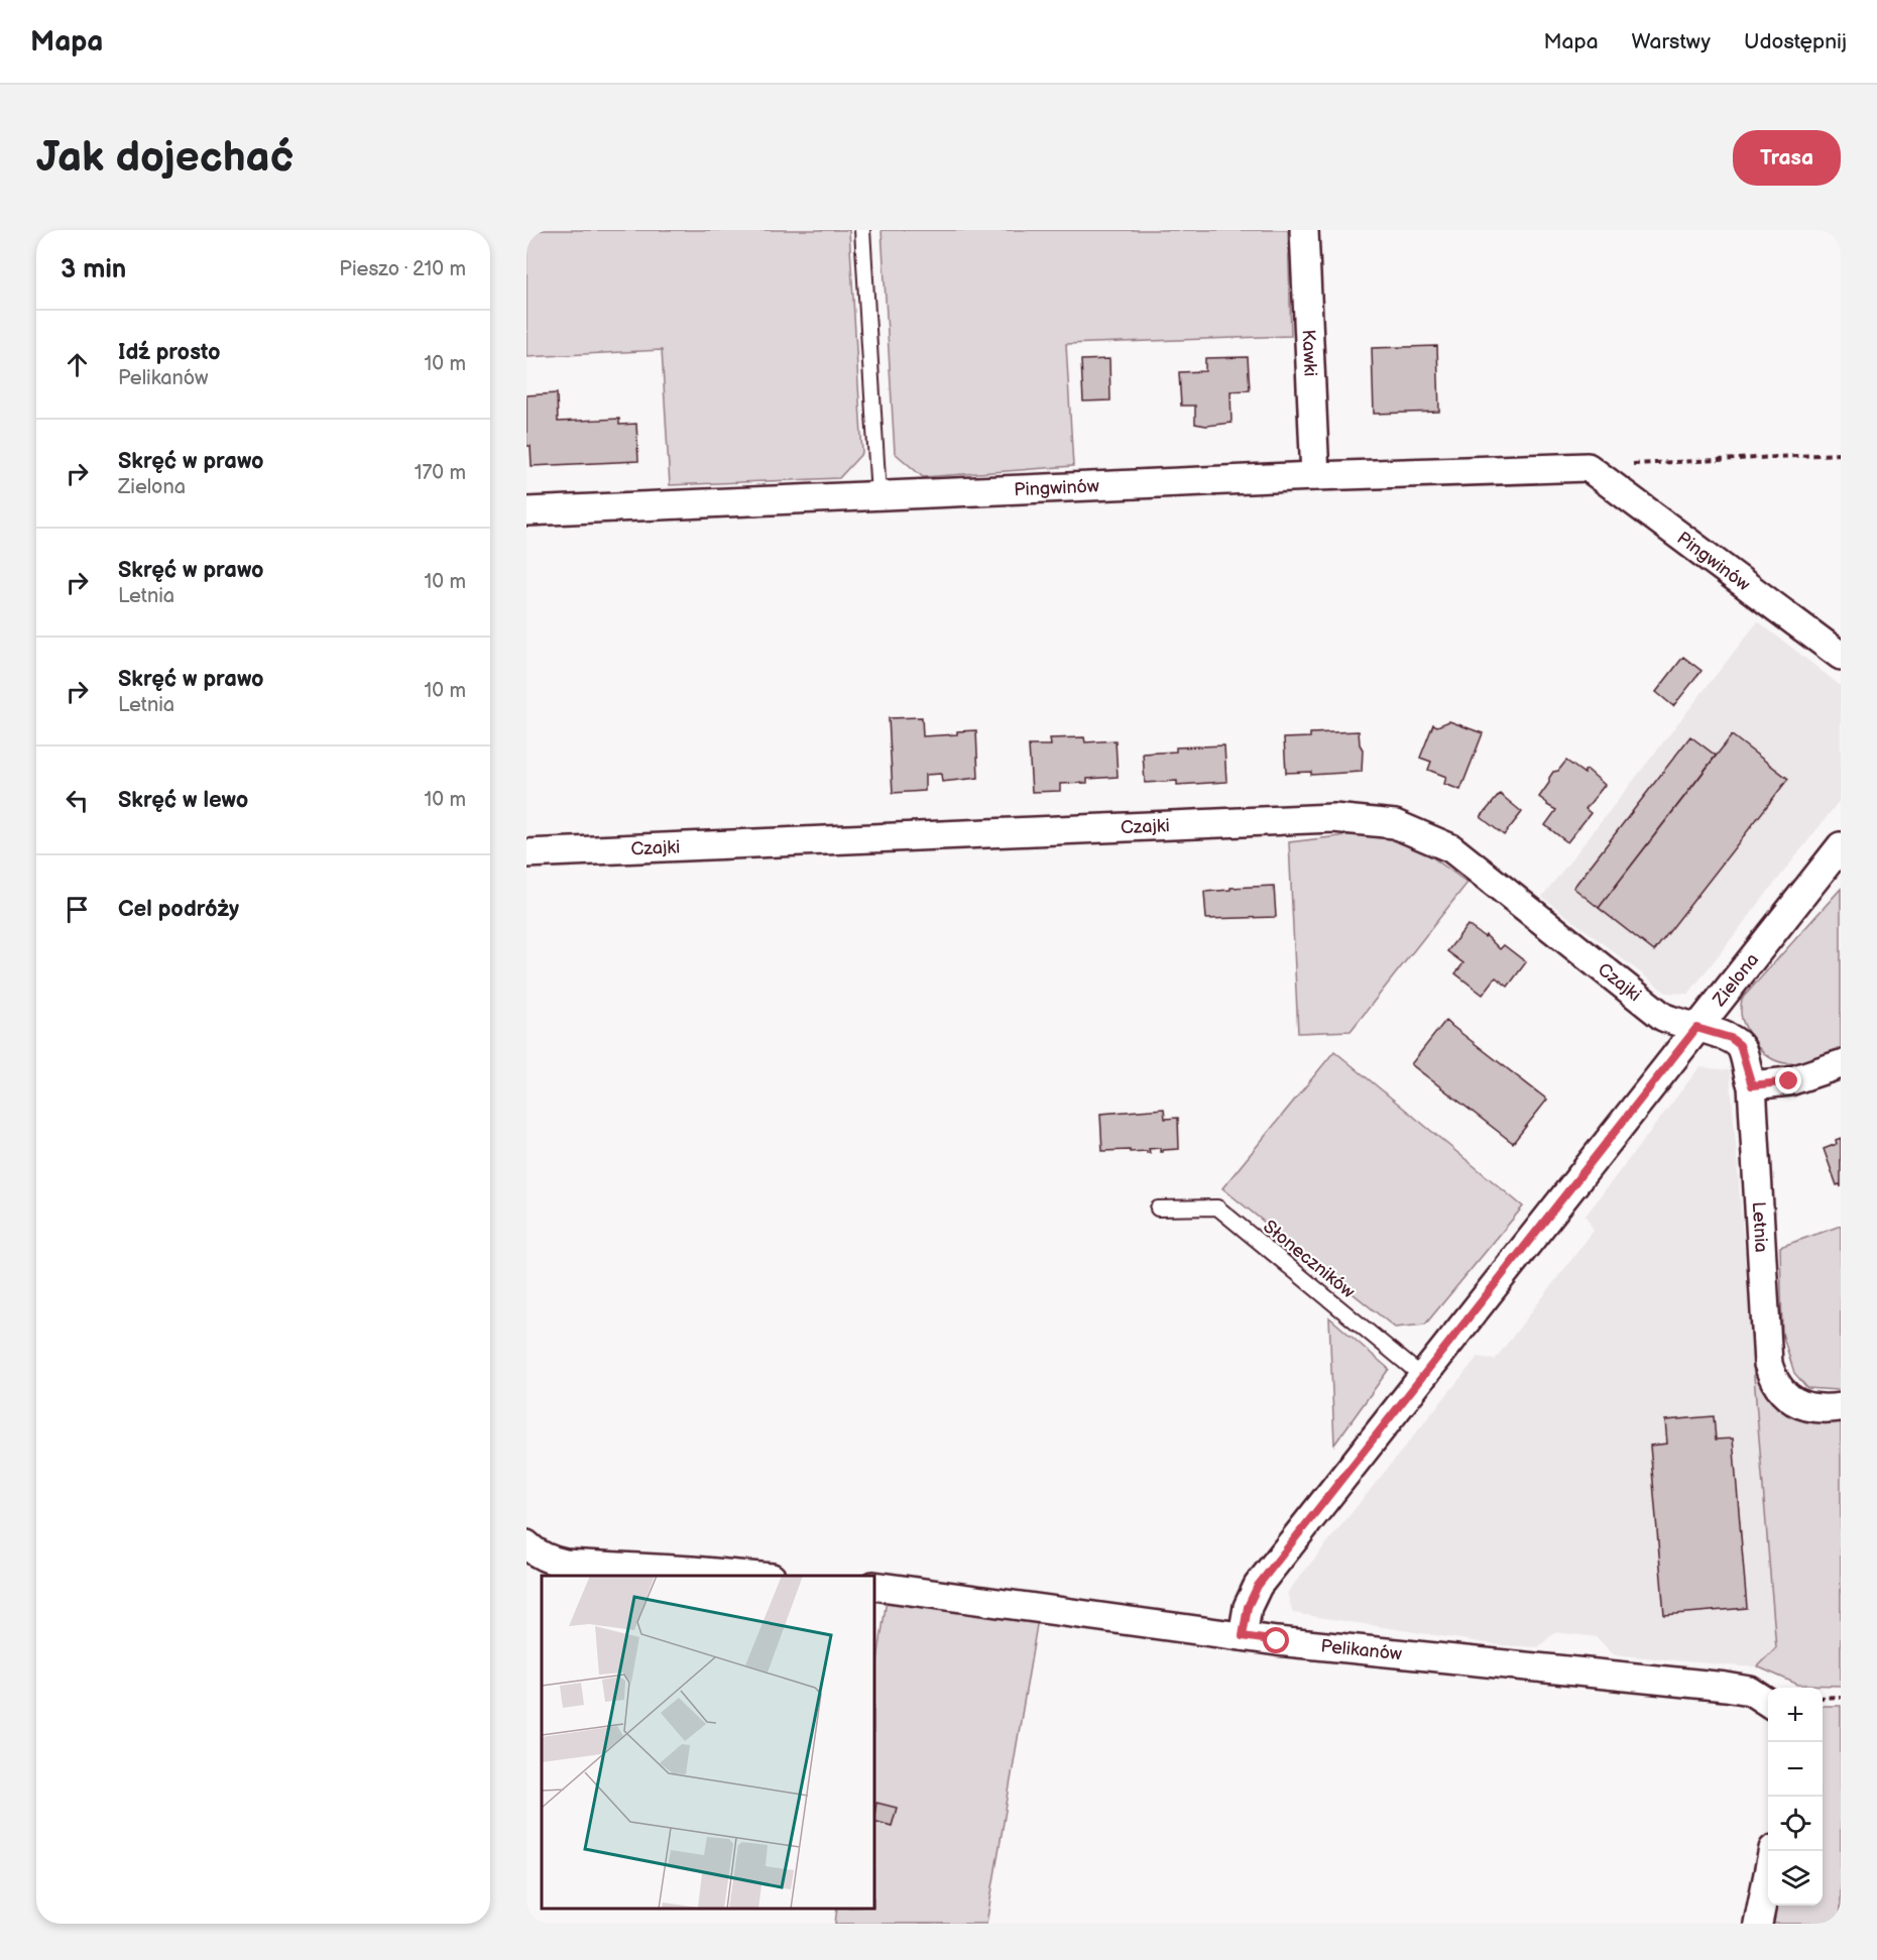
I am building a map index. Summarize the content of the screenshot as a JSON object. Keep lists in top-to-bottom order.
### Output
{
  "streets": {
    "street": [
      "Kawki",
      "Pingwinów",
      "Czajki",
      "Zielona",
      "Letnia",
      "Pelikanów"
    ],
    "lane": ["Słoneczników"]
  },
  "crossings": [
    ["Kawki", "Pingwinów"],
    ["Czajki", "Zielona"],
    ["Czajki", "Letnia"],
    ["Zielona", "Letnia"],
    ["Zielona", "Słoneczników"],
    ["Zielona", "Pelikanów"]
  ],
  "page": {
    "header": "Mapa",
    "nav": ["Mapa", "Warstwy", "Udostępnij"],
    "buttons": "Trasa",
    "title": "Jak dojechać",
    "heading": ["3 min", "Pieszo · 210 m"],
    "list": [
      ["Idź prosto", "Pelikanów", "10 m"],
      ["Skręć w prawo", "Zielona", "170 m"],
      ["Skręć w prawo", "Letnia", "10 m"],
      ["Skręć w prawo", "Letnia", "10 m"],
      ["Skręć w lewo", "10 m"],
      "Cel podróży"
    ],
    "map_buttons": ["+", "−"]
  }
}
